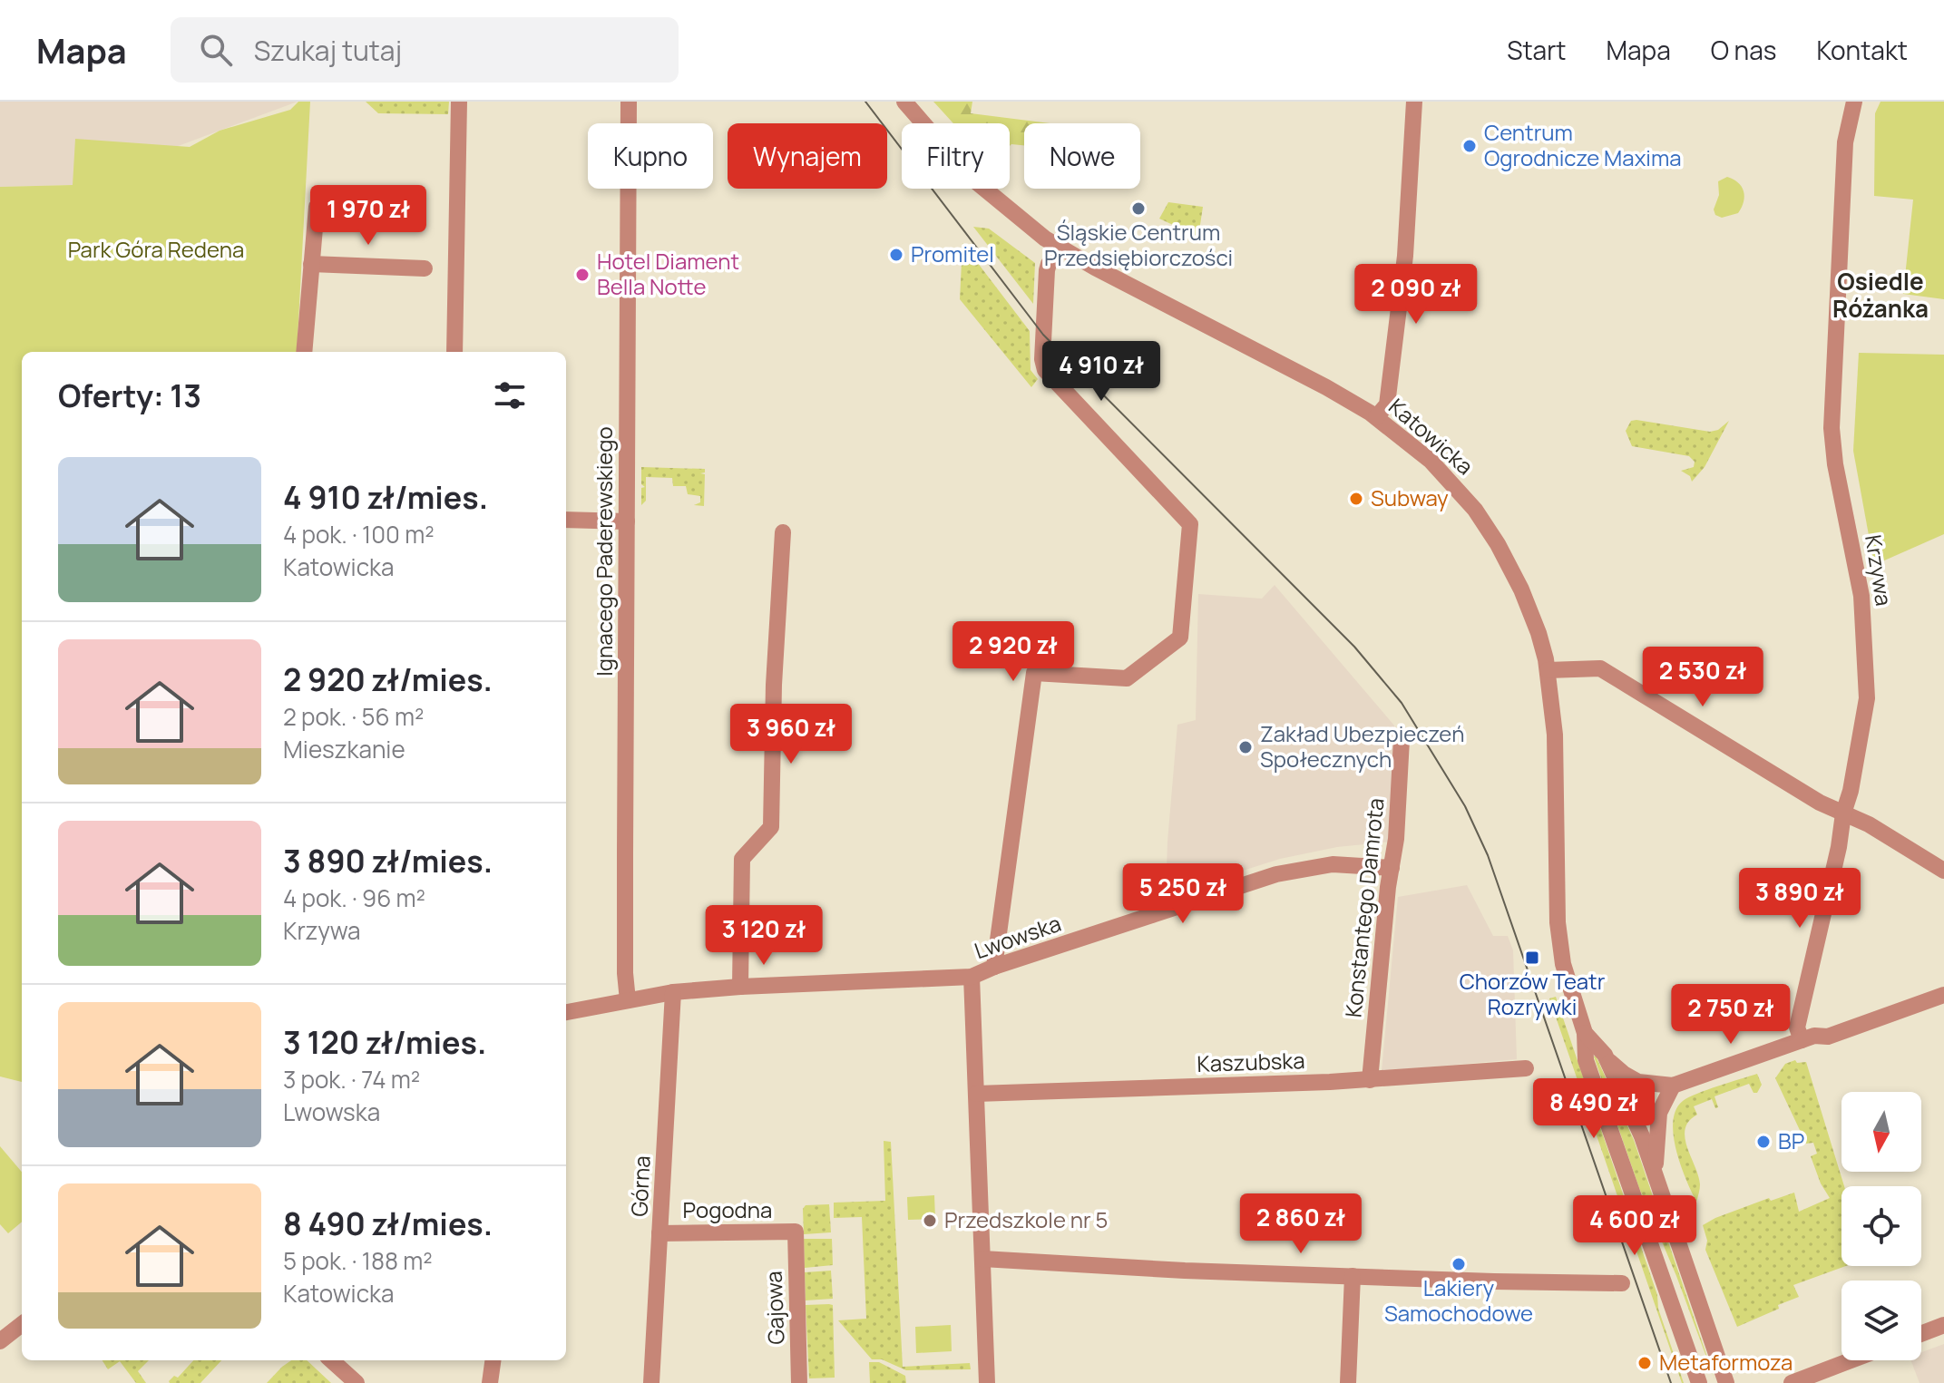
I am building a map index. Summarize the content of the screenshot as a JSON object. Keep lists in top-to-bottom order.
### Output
{
  "streets": {
    "street": [
      "Katowicka",
      "Ignacego Paderewskiego",
      "Krzywa",
      "Konstantego Damrota",
      "Lwowska",
      "Kaszubska",
      "Górna",
      "Pogodna",
      "Gajowa"
    ]
  },
  "crossings": [
    ["Ignacego Paderewskiego", "Lwowska"],
    ["Konstantego Damrota", "Lwowska"],
    ["Konstantego Damrota", "Kaszubska"],
    ["Lwowska", "Górna"],
    ["Górna", "Pogodna"],
    ["Pogodna", "Gajowa"]
  ],
  "districts": ["Osiedle Różanka"],
  "parks": ["Park Góra Redena"],
  "places": {
    "other": [
      "Centrum Ogrodnicze Maxima",
      "Śląskie Centrum Przedsiębiorczości",
      "Promitel",
      "Hotel Diament Bella Notte",
      "Subway",
      "Zakład Ubezpieczeń Społecznych",
      "BP",
      "Przedszkole nr 5",
      "Lakiery Samochodowe",
      "Metaformoza"
    ],
    "transit": ["Chorzów Teatr Rozrywki"]
  },
  "north": "bottom",
  "page": {
    "header": "Mapa",
    "search": "Szukaj tutaj",
    "nav": [
      "Start",
      "Mapa",
      "O nas",
      "Kontakt"
    ],
    "chip": [
      "Kupno",
      "Wynajem",
      "Filtry",
      "Nowe"
    ],
    "price": [
      "1 970 zł",
      "2 090 zł",
      "4 910 zł",
      "2 920 zł",
      "2 530 zł",
      "3 960 zł",
      "5 250 zł",
      "3 890 zł",
      "3 120 zł",
      "2 750 zł",
      "8 490 zł",
      "2 860 zł",
      "4 600 zł"
    ],
    "heading": "Oferty: 13",
    "list": [
      {
        "name": "4 910 zł/mies.",
        "note": "4 pok. · 100 m² · Katowicka"
      },
      {
        "name": "2 920 zł/mies.",
        "note": "2 pok. · 56 m² · Mieszkanie"
      },
      {
        "name": "3 890 zł/mies.",
        "note": "4 pok. · 96 m² · Krzywa"
      },
      {
        "name": "3 120 zł/mies.",
        "note": "3 pok. · 74 m² · Lwowska"
      },
      {
        "name": "8 490 zł/mies.",
        "note": "5 pok. · 188 m² · Katowicka"
      }
    ]
  }
}
